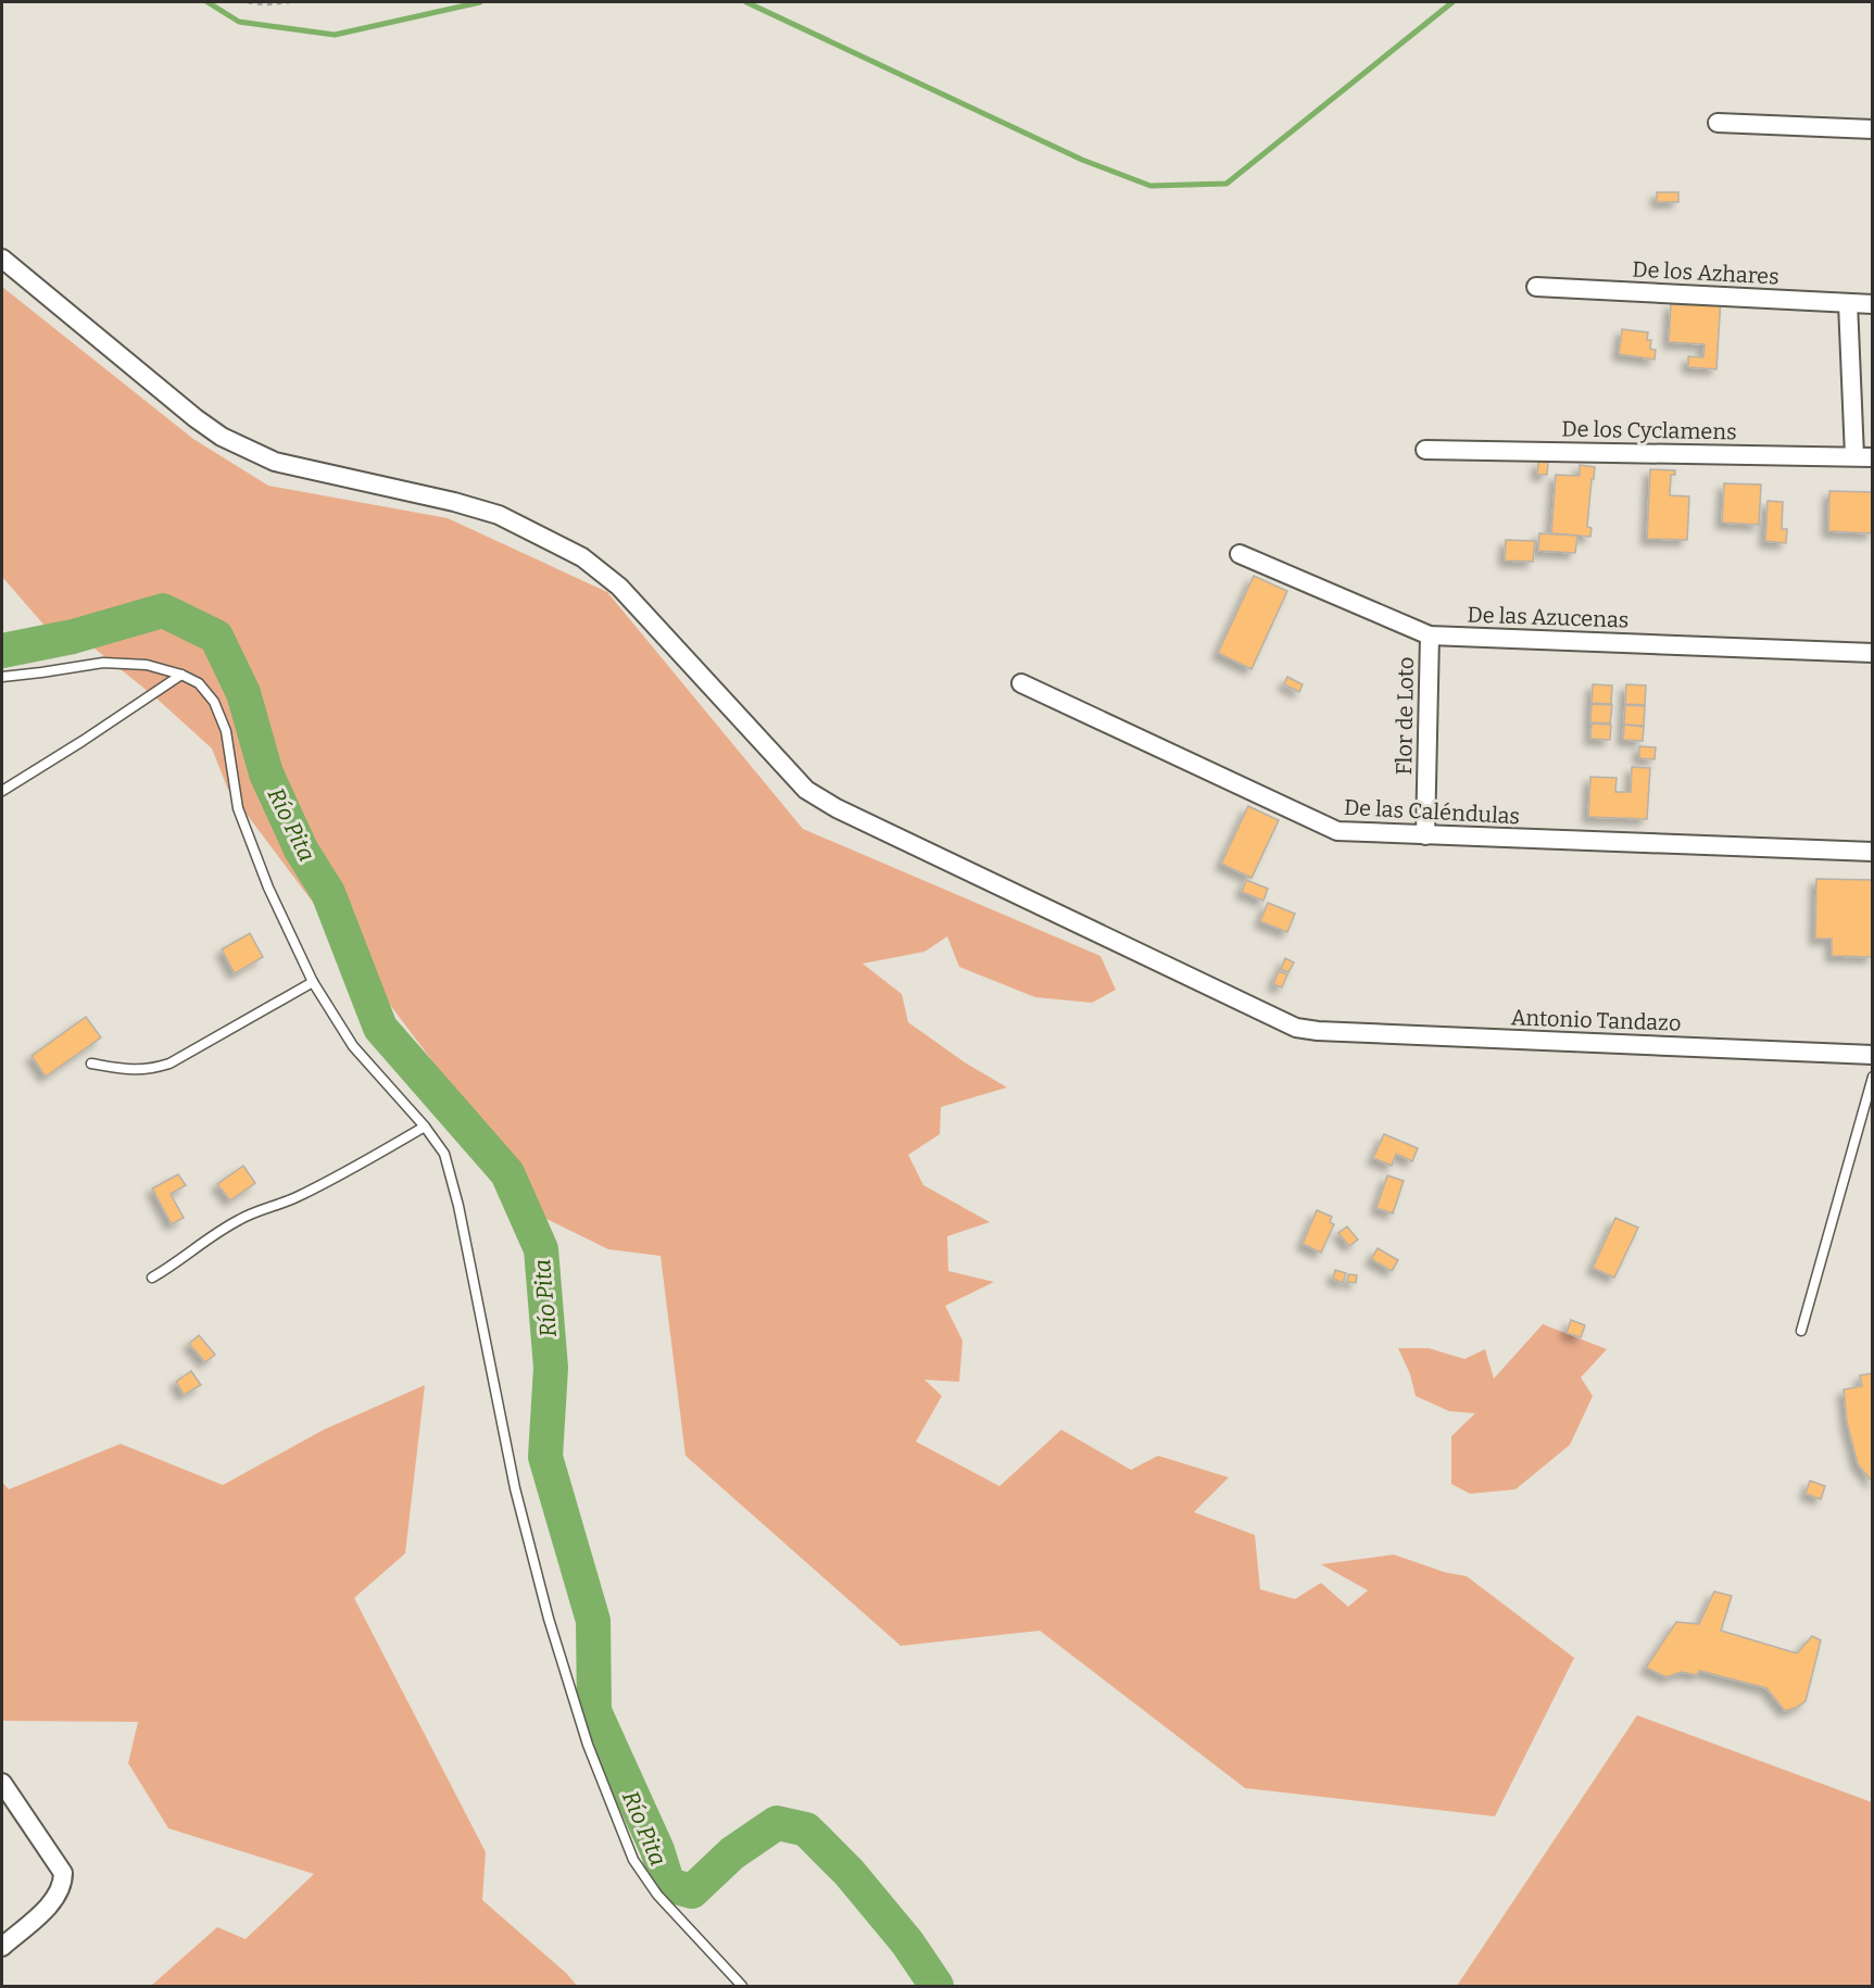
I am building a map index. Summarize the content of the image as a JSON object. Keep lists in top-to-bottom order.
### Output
{
  "streets": {
    "street": [
      "De los Azhares",
      "De los Cyclamens",
      "De las Azucenas",
      "Flor de Loto",
      "De las Caléndulas",
      "Antonio Tandazo"
    ]
  },
  "crossings": [
    ["De las Azucenas", "Flor de Loto"],
    ["Flor de Loto", "De las Caléndulas"]
  ],
  "water": ["Río Pita"]
}
